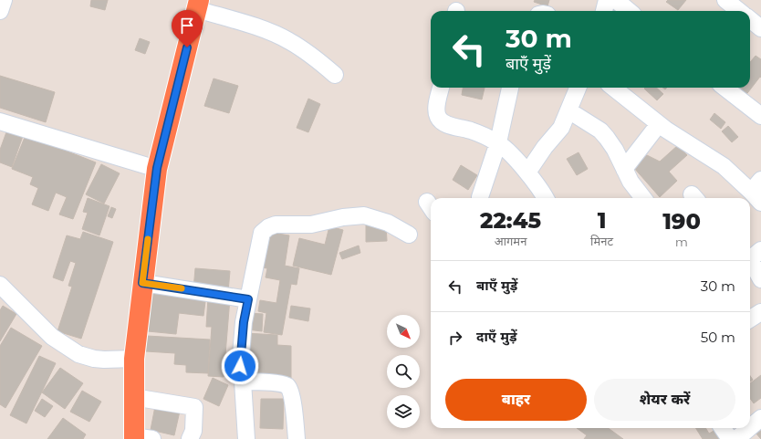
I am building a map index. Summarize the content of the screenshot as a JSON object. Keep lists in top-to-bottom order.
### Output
{
  "north": "bottom right",
  "page": {
    "turn": ["30 m", "बाएँ मुड़ें"],
    "eta": [
      "22:45",
      "आगमन",
      "1",
      "मिनट",
      "190",
      "m"
    ],
    "list": [
      {
        "name": "बाएँ मुड़ें",
        "value": "30 m"
      },
      {
        "name": "दाएँ मुड़ें",
        "value": "50 m"
      }
    ],
    "buttons": ["बाहर", "शेयर करें"]
  }
}
